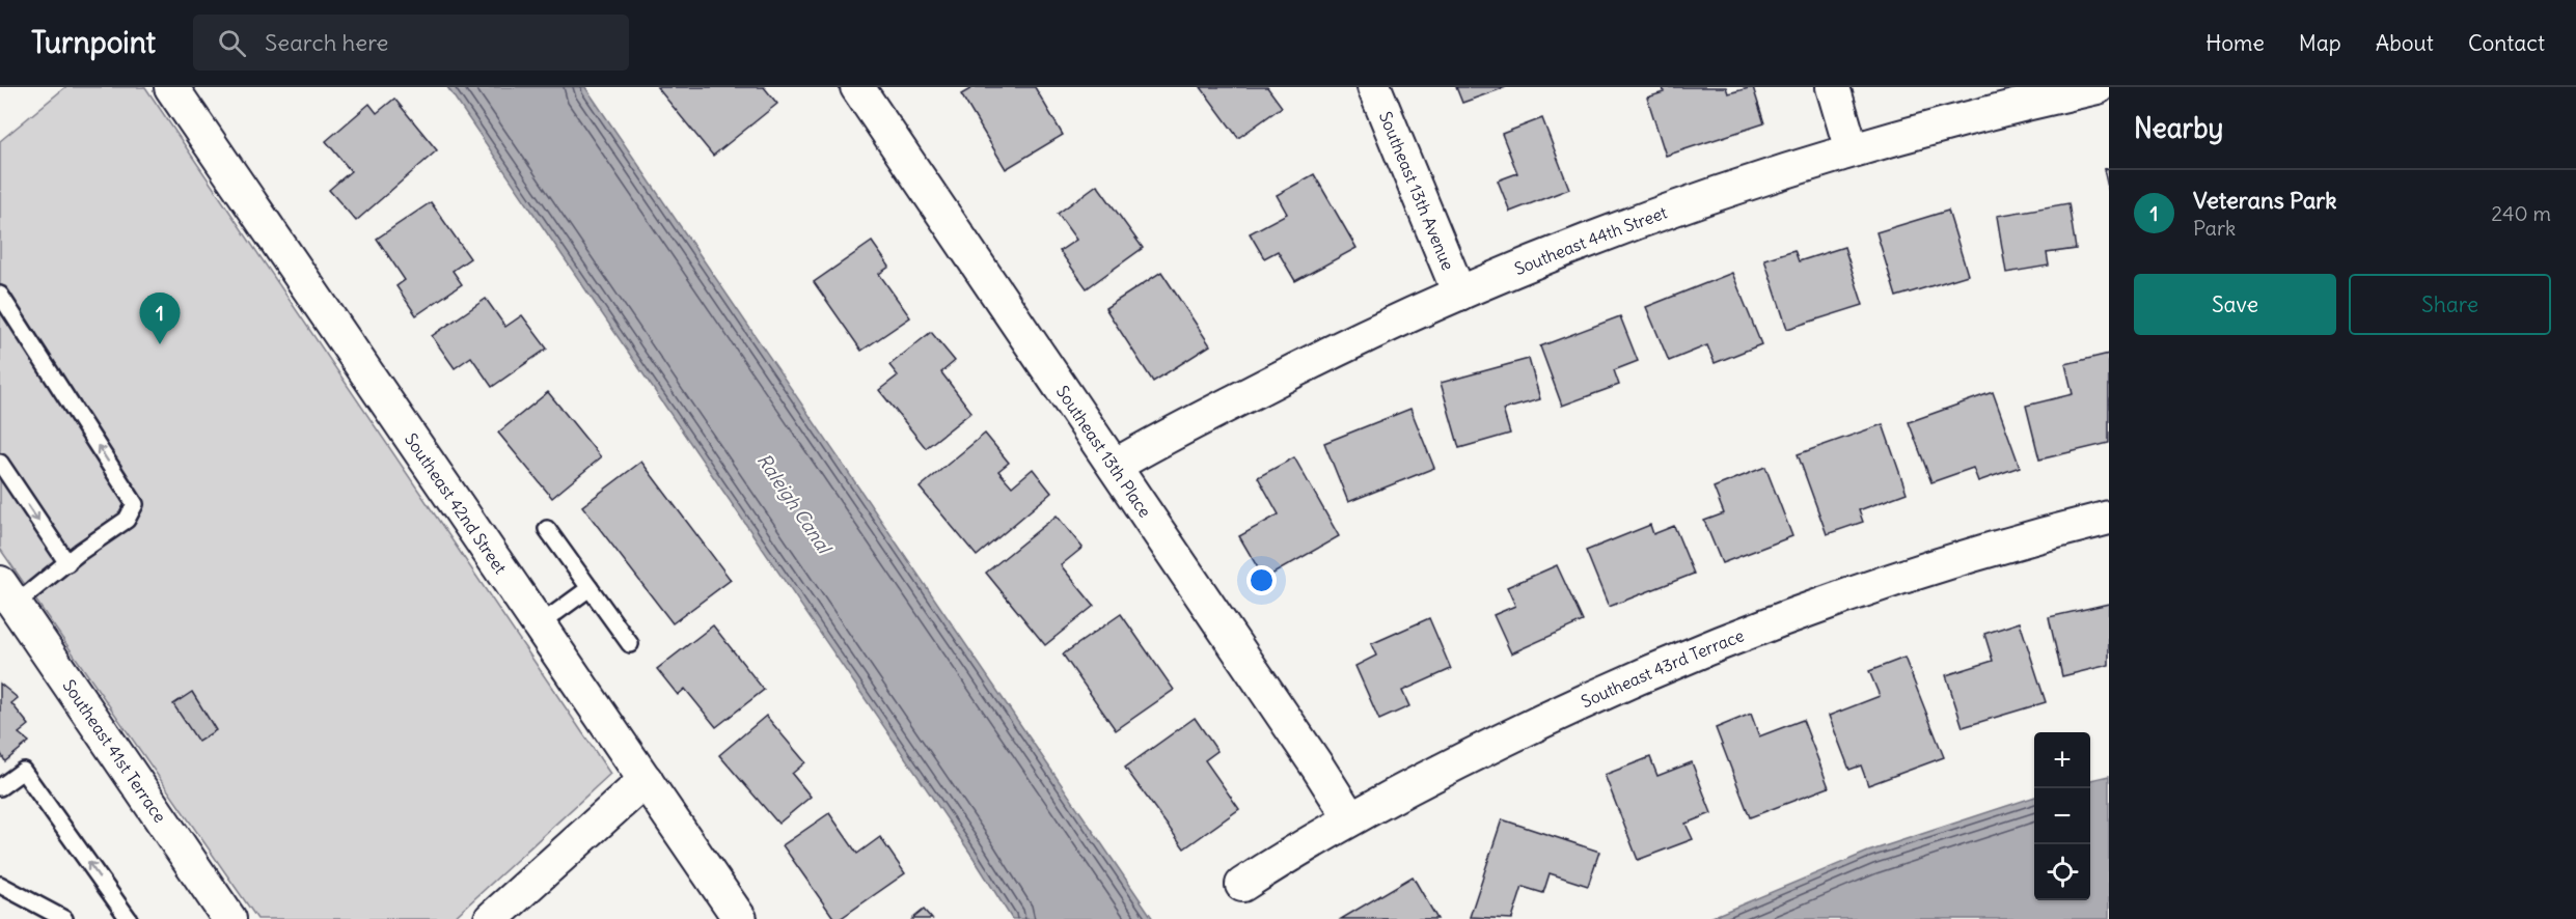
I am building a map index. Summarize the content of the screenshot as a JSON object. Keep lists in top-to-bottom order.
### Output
{
  "streets": {
    "street": [
      "Southeast 13th Avenue",
      "Southeast 44th Street",
      "Southeast 13th Place",
      "Southeast 42nd Street",
      "Southeast 43rd Terrace",
      "Southeast 41st Terrace"
    ]
  },
  "crossings": [
    ["Southeast 13th Avenue", "Southeast 44th Street"],
    ["Southeast 44th Street", "Southeast 13th Place"],
    ["Southeast 13th Place", "Southeast 43rd Terrace"]
  ],
  "water": ["Raleigh Canal"],
  "page": {
    "header": "Turnpoint",
    "search": "Search here",
    "nav": [
      "Home",
      "Map",
      "About",
      "Contact"
    ],
    "heading": "Nearby",
    "list": [
      {
        "mark": "1",
        "name": "Veterans Park",
        "note": "Park",
        "value": "240 m"
      }
    ],
    "buttons": ["Save", "Share"],
    "pins": "1",
    "map_buttons": ["+", "−"]
  }
}
